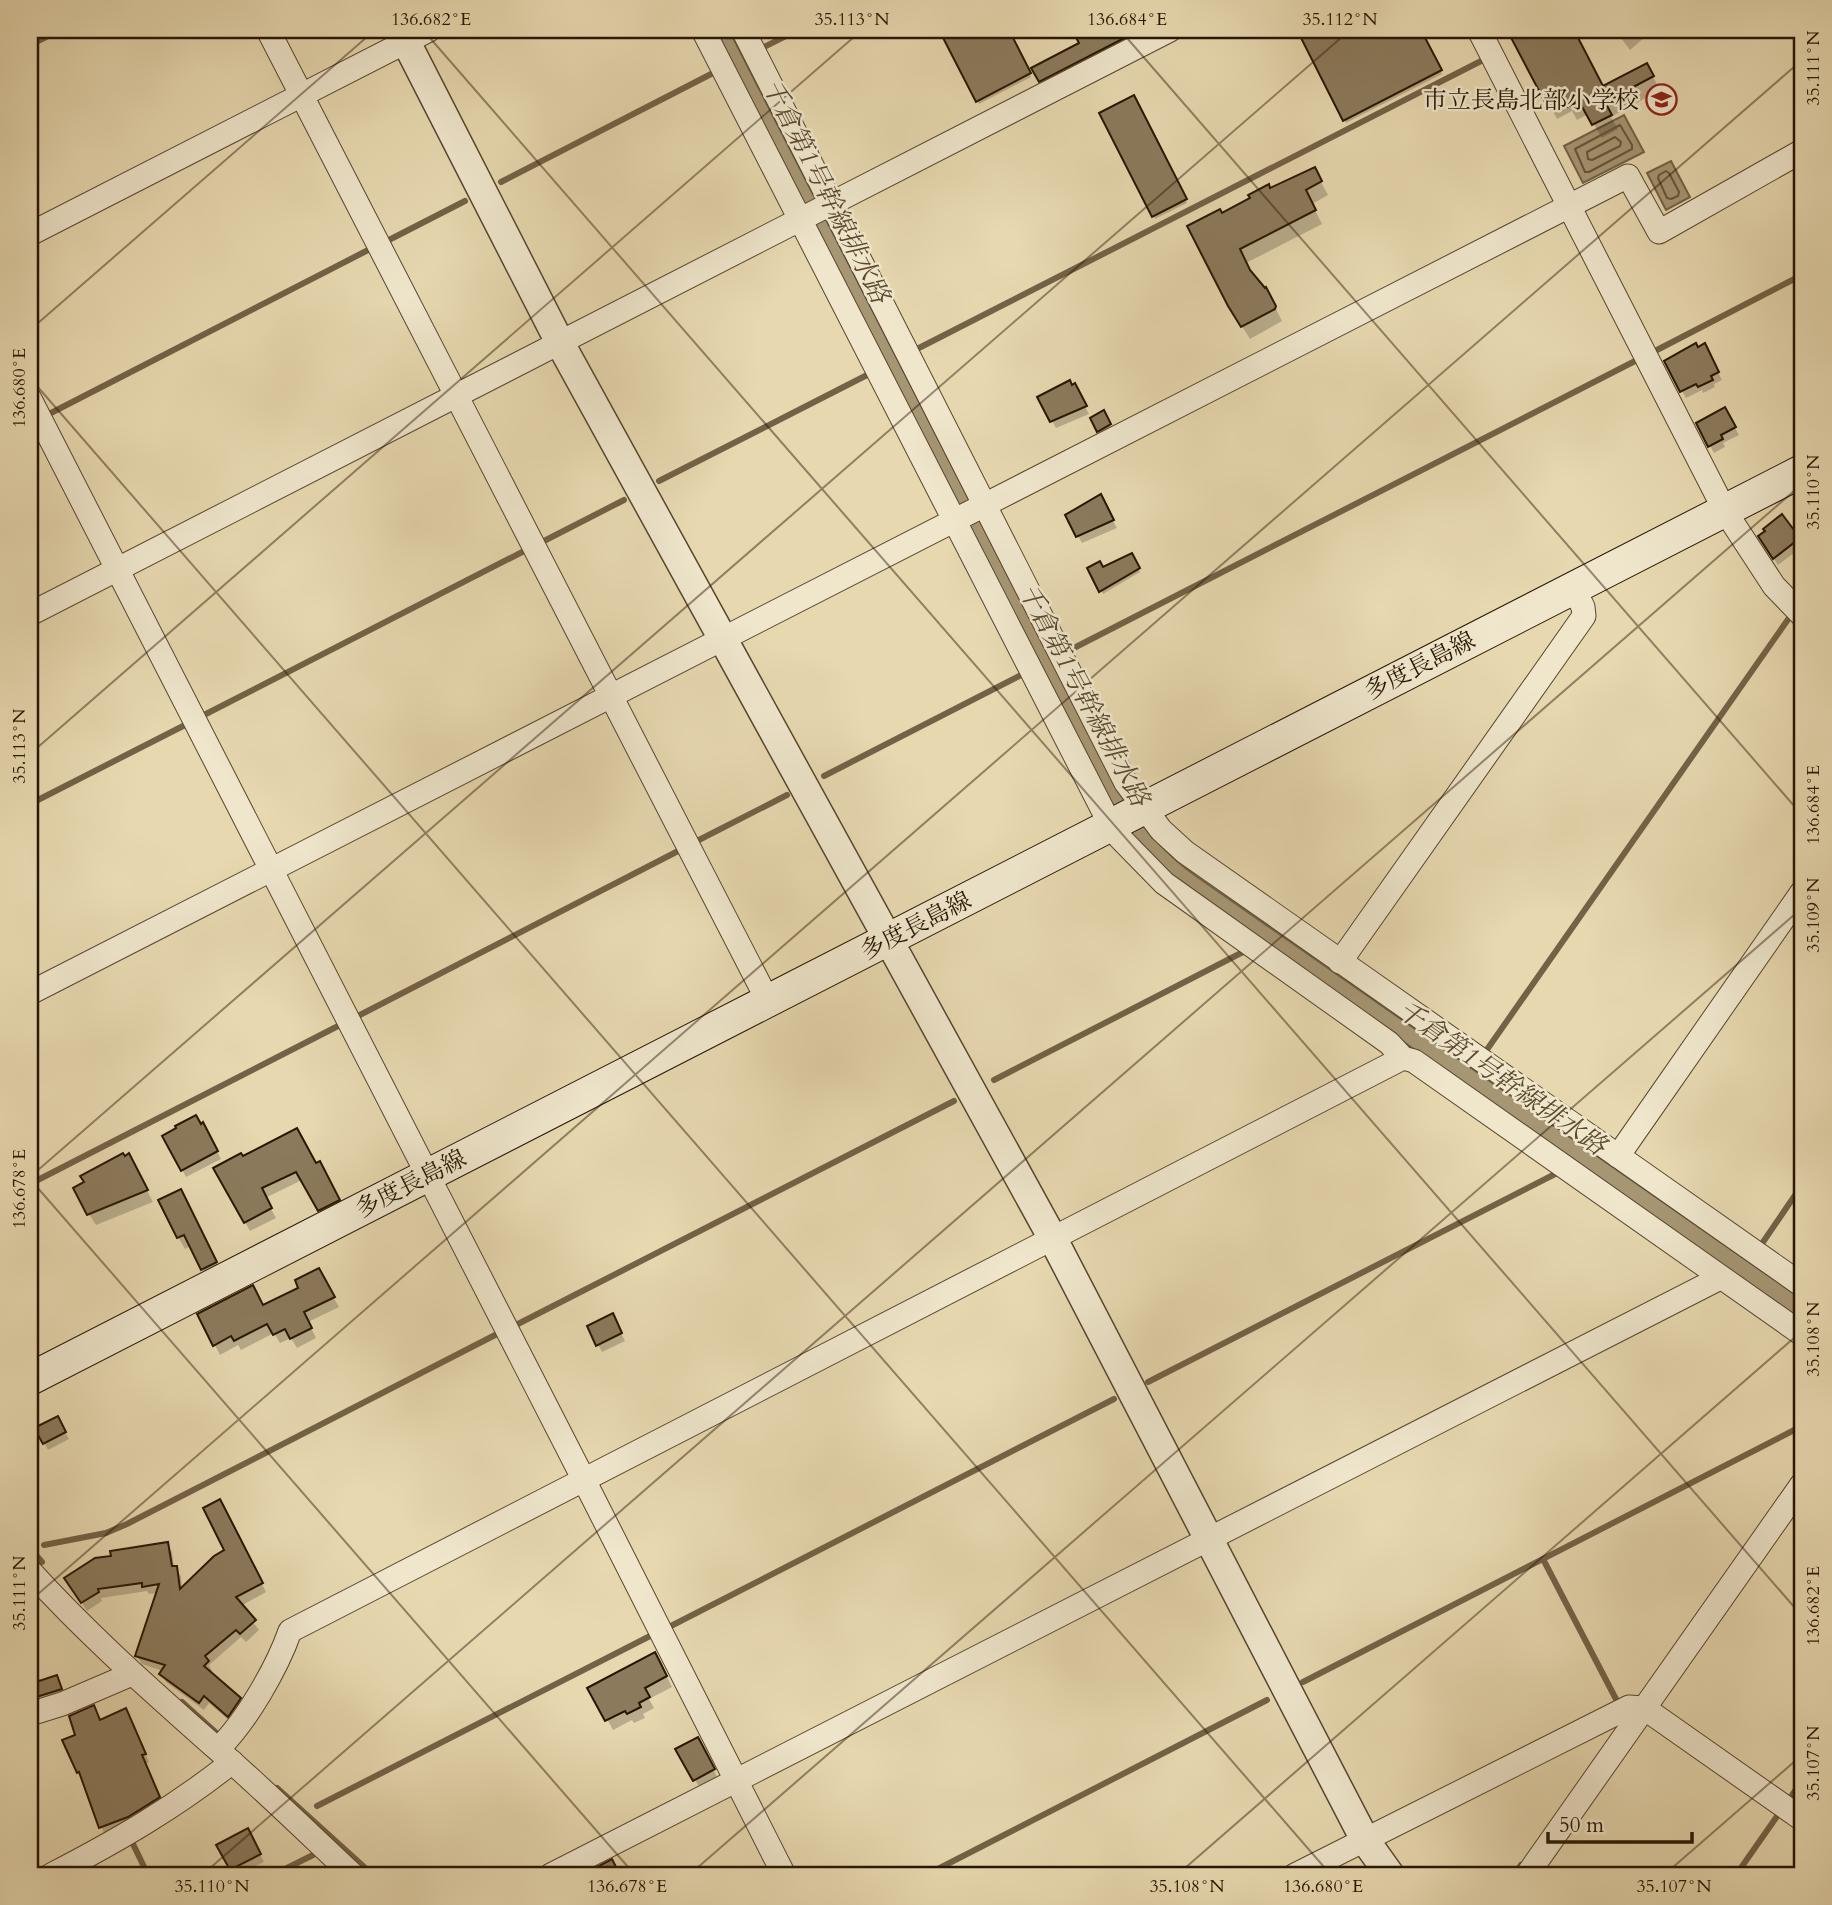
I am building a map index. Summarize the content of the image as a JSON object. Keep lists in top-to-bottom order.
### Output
{
  "streets": {
    "main road": ["多度長島線"]
  },
  "water": ["千倉第1号幹線排水路"],
  "places": {
    "school or university": ["市立長島北部小学校"]
  },
  "scale_bar": "50 m",
  "coordinates": [
    "136.682°E",
    "35.113°N",
    "136.684°E",
    "35.112°N",
    "35.111°N",
    "136.680°E",
    "35.110°N",
    "35.109°N",
    "136.678°E",
    "35.108°N",
    "35.107°N"
  ]
}
